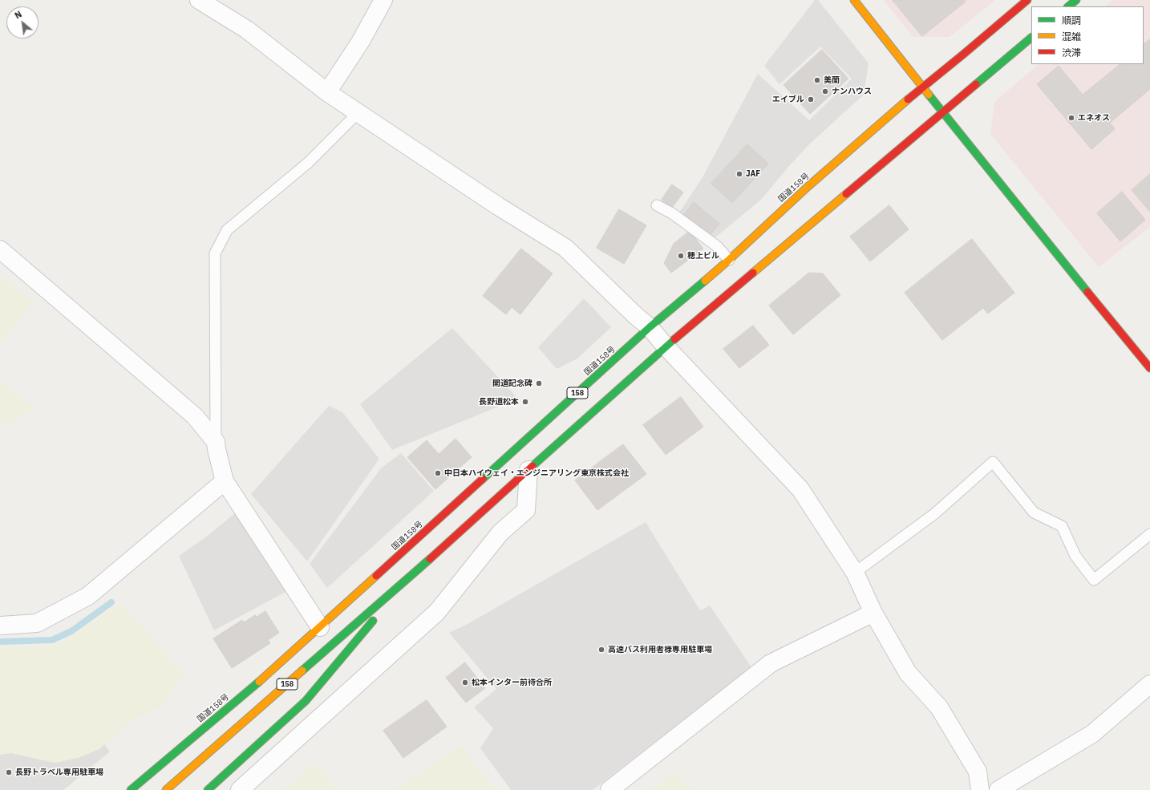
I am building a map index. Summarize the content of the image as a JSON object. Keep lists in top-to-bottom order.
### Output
{
  "streets": {
    "main road": ["国道158号", "158"]
  },
  "places": [
    "美蘭",
    "ナンハウス",
    "エイブル",
    "エネオス",
    "JAF",
    "穂上ビル",
    "開道記念碑",
    "長野道松本",
    "中日本ハイウェイ・エンジニアリング東京株式会社",
    "高速バス利用者様専用駐車場",
    "松本インター前待合所",
    "長野トラベル専用駐車場"
  ],
  "legend": ["順調", "混雑", "渋滞"],
  "north": "top left"
}
